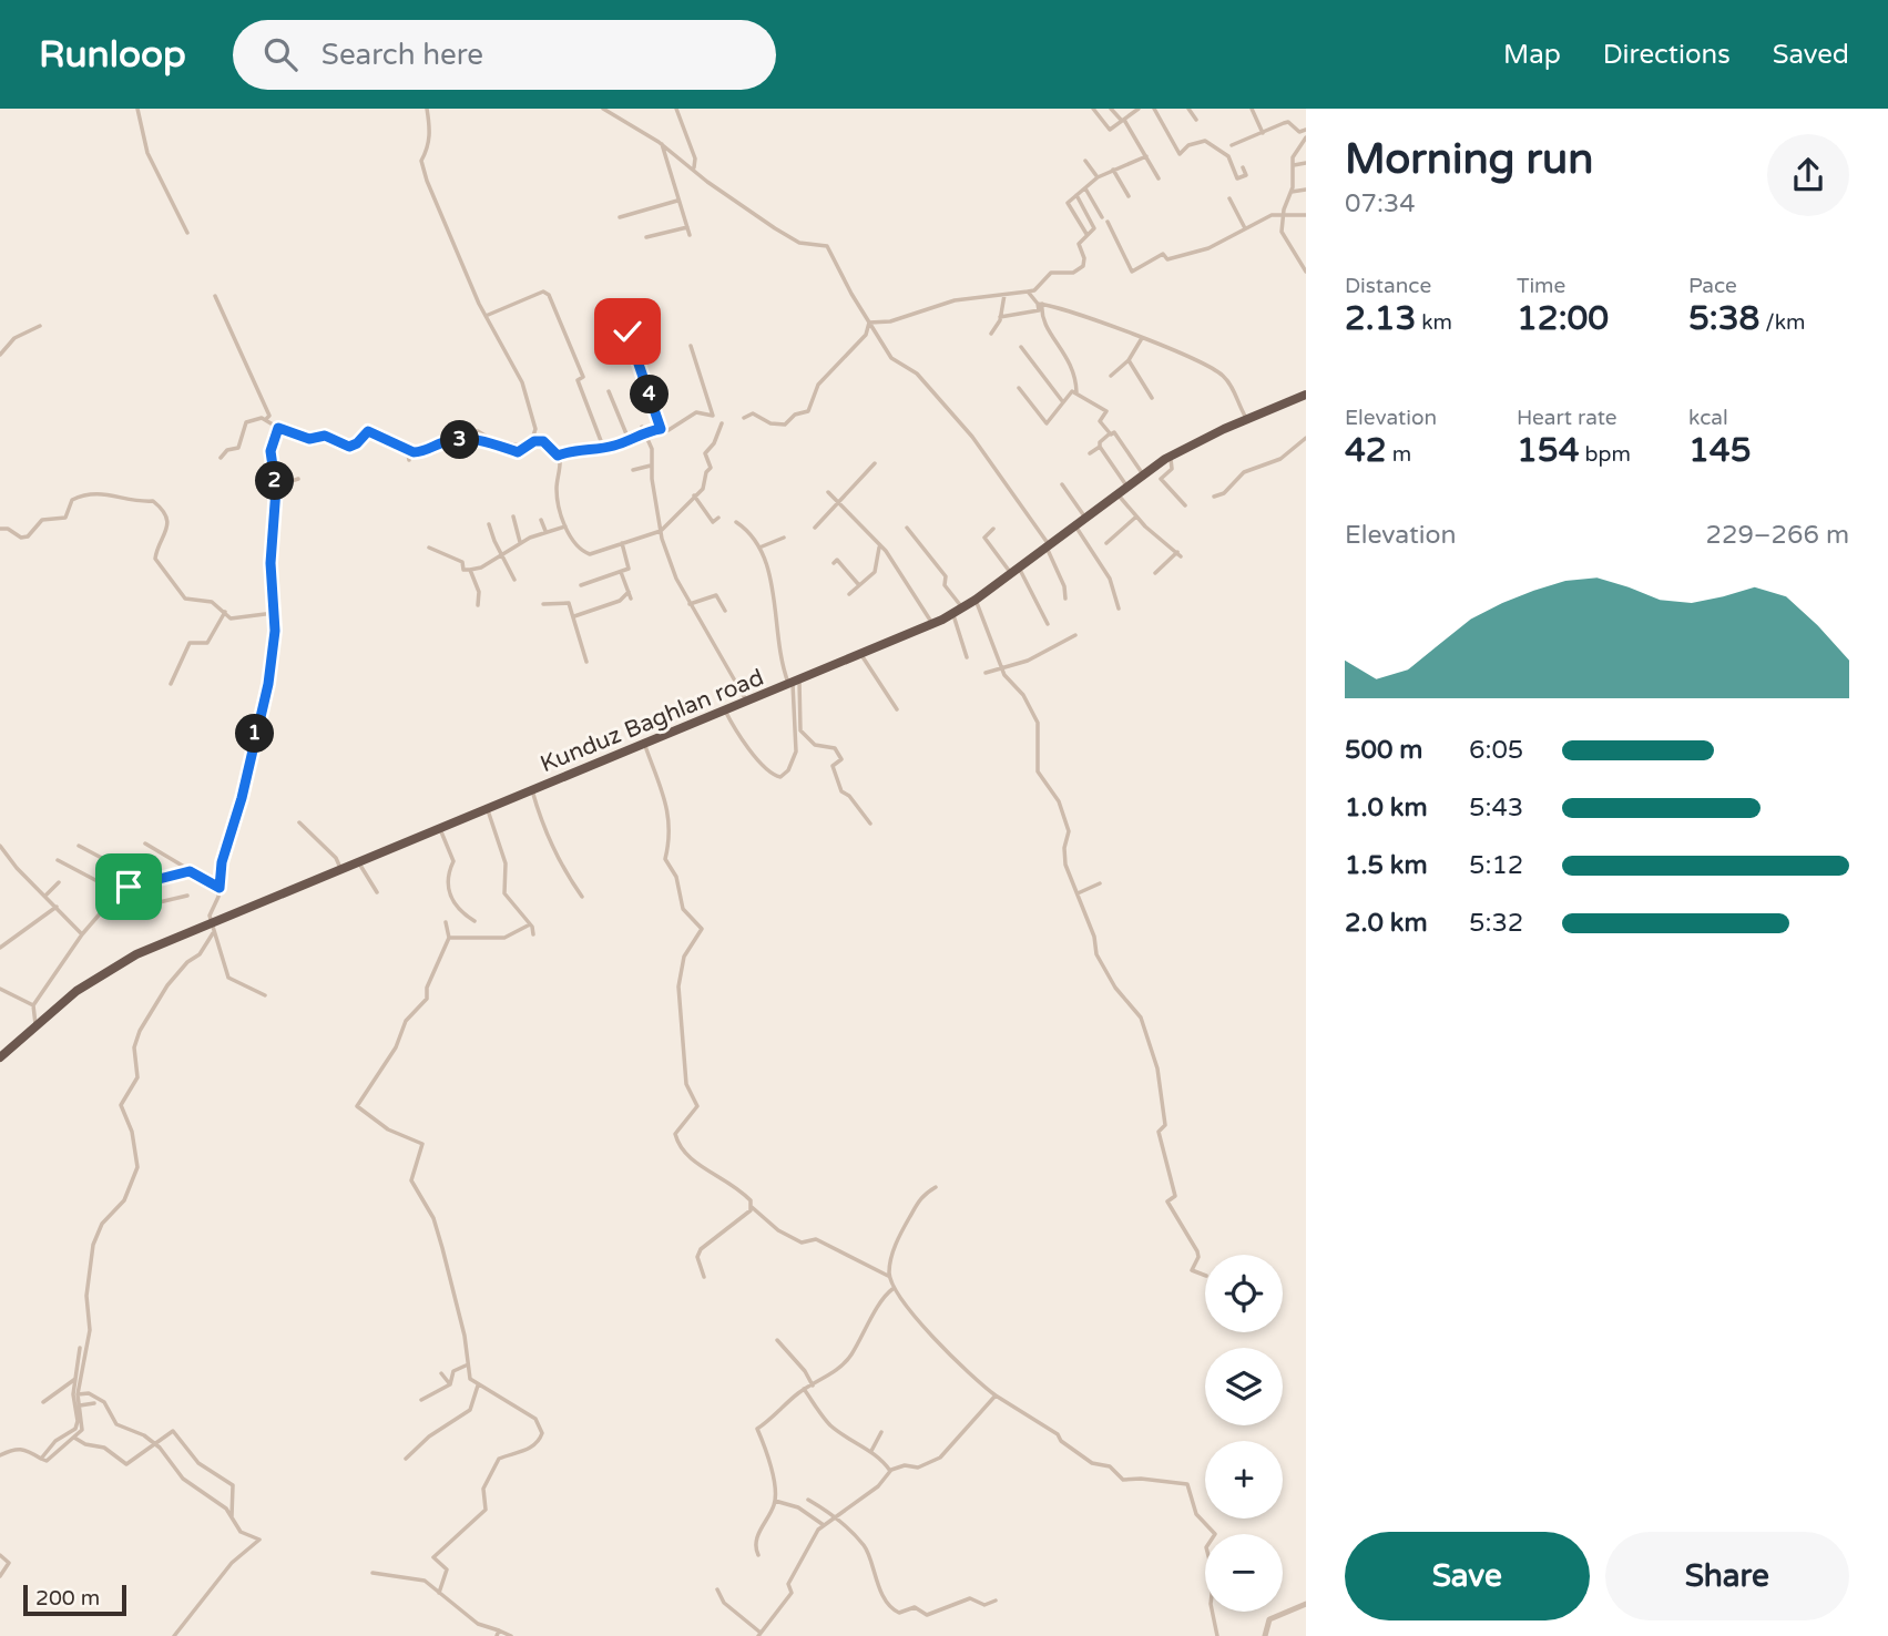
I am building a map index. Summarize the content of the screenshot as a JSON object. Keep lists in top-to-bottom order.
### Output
{
  "streets": {
    "highway": ["Kunduz Baghlan road"]
  },
  "scale_bar": "200 m",
  "page": {
    "header": "Runloop",
    "search": "Search here",
    "nav": ["Map", "Directions", "Saved"],
    "heading": ["Morning run", "07:34"],
    "stats": [
      ["Distance", "2.13 km"],
      ["Time", "12:00"],
      ["Pace", "5:38 /km"],
      ["Elevation", "42 m"],
      ["Heart rate", "154 bpm"],
      ["kcal", "145"]
    ],
    "pins": [
      "4",
      "3",
      "2",
      "1"
    ],
    "chart": ["Elevation", "229–266 m"],
    "list": [
      {
        "name": "500 m",
        "note": "6:05"
      },
      {
        "name": "1.0 km",
        "note": "5:43"
      },
      {
        "name": "1.5 km",
        "note": "5:12"
      },
      {
        "name": "2.0 km",
        "note": "5:32"
      }
    ],
    "map_buttons": ["+", "−"],
    "buttons": ["Save", "Share"],
    "scale": "200 m"
  }
}
